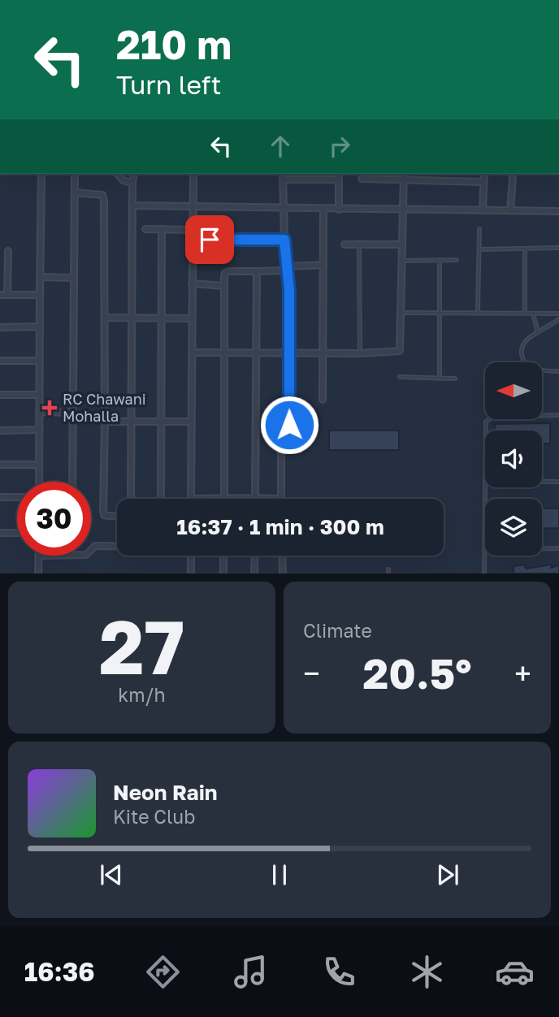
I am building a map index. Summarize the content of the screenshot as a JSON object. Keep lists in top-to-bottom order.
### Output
{
  "places": {
    "health": ["RC Chawani Mohalla"]
  },
  "north": "left",
  "page": {
    "turn": ["210 m", "Turn left"],
    "limit": "30",
    "trip": "16:37 · 1 min · 300 m",
    "tile": [
      ["27", "km/h"],
      "Climate"
    ],
    "heat": ["−", "20.5°", "+"],
    "song": ["Neon Rain", "Kite Club"],
    "tabs": "16:36"
  }
}
